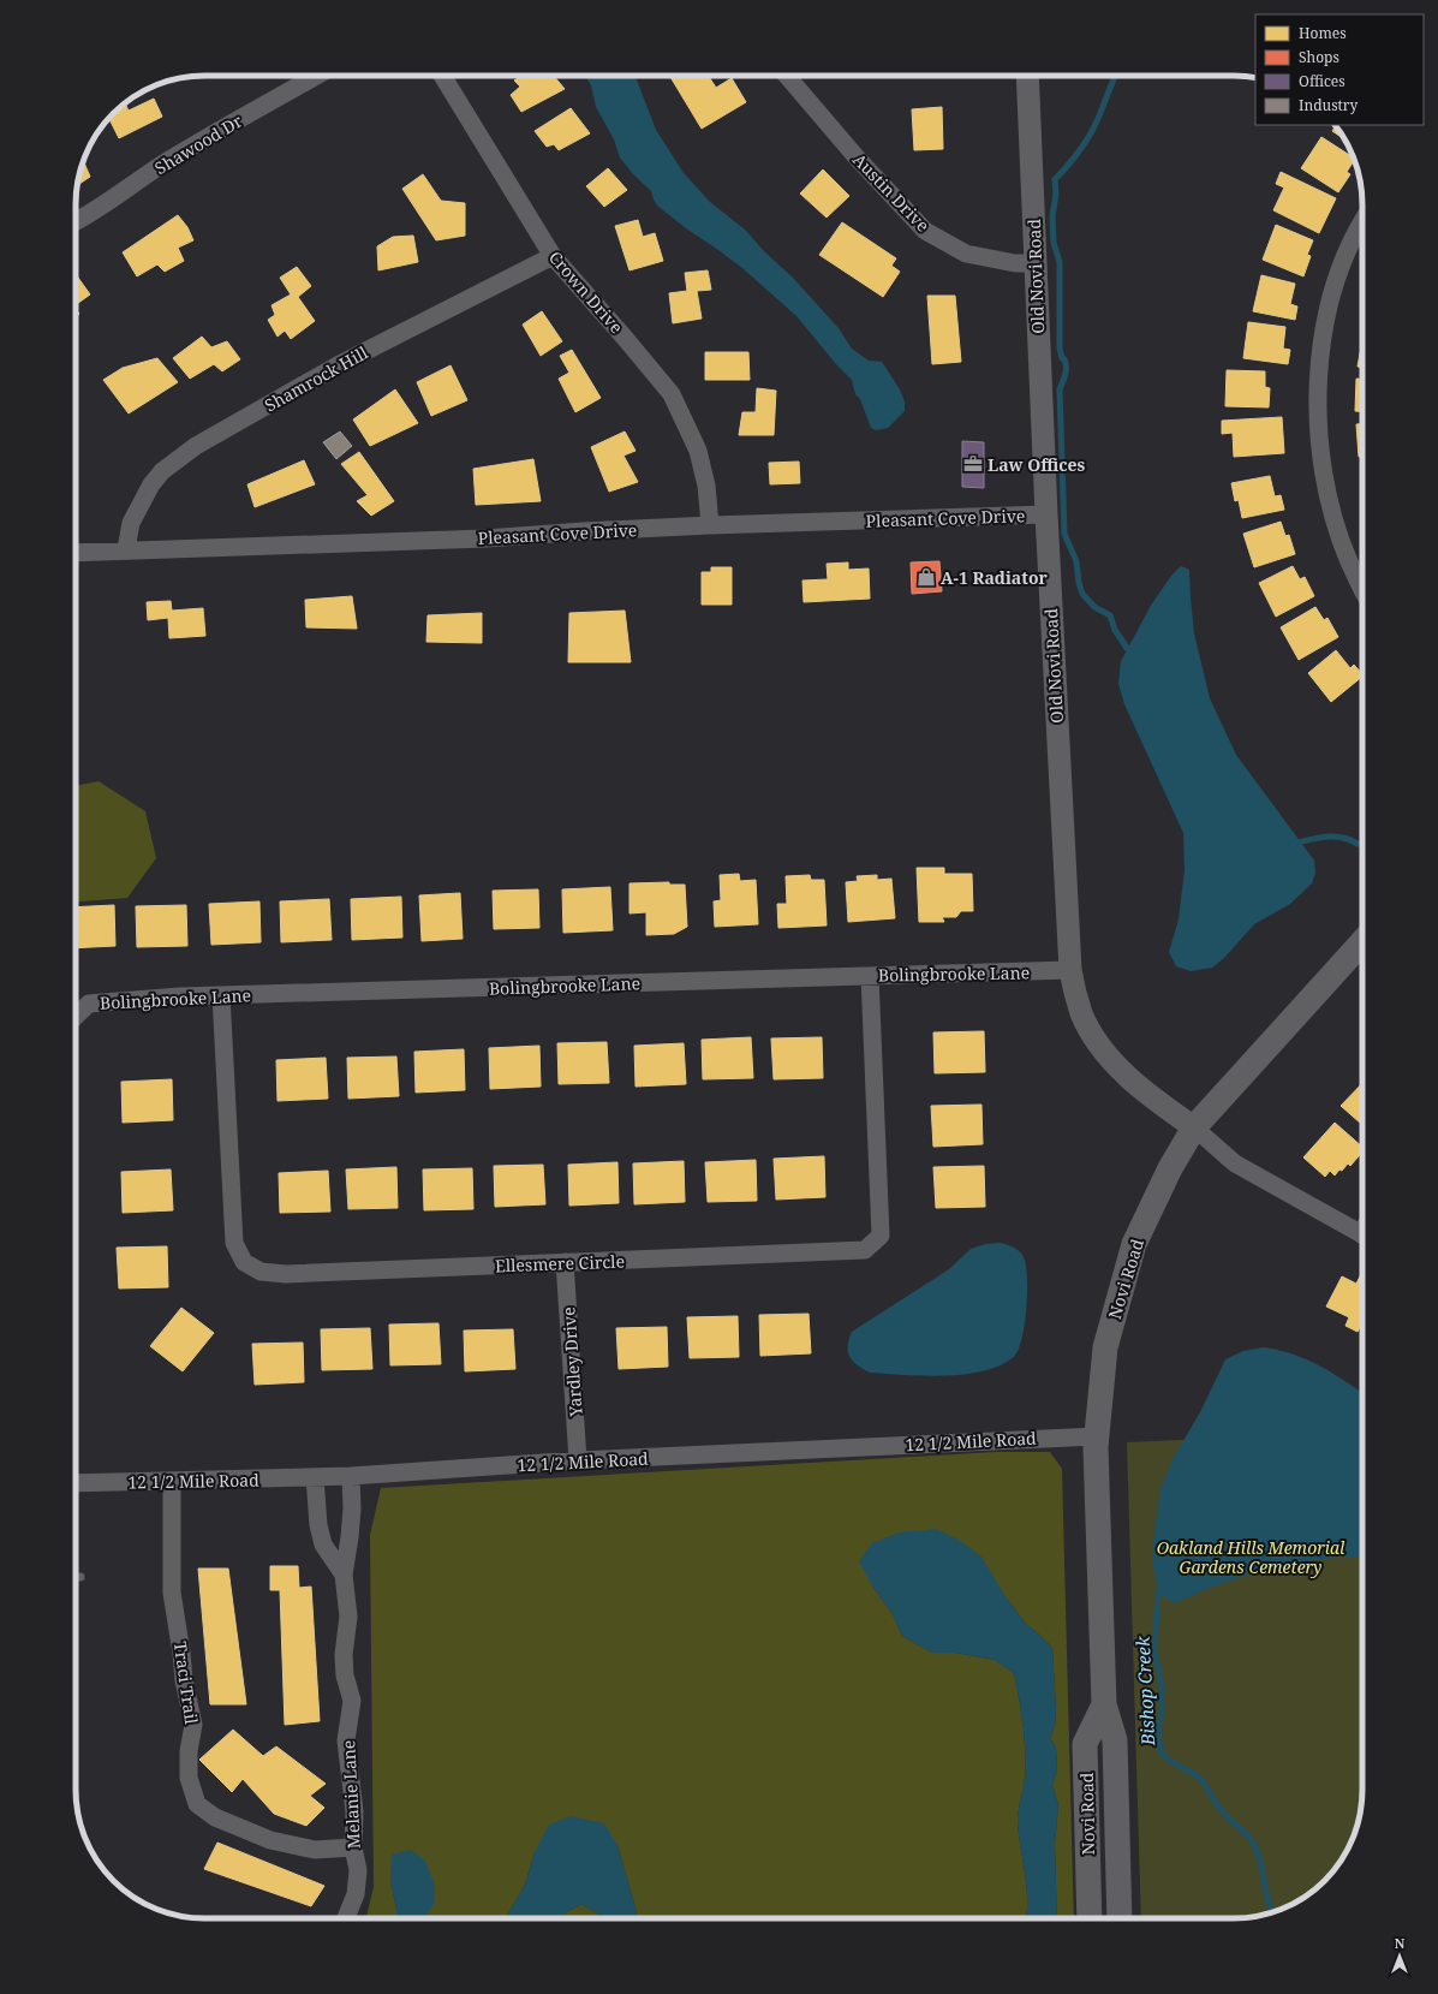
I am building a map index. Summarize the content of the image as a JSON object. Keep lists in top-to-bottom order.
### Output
{
  "streets": {
    "main road": ["Novi Road"],
    "street": [
      "Shawood Dr",
      "Austin Drive",
      "Old Novi Road",
      "Crown Drive",
      "Shamrock Hill",
      "Pleasant Cove Drive",
      "Bolingbrooke Lane",
      "Ellesmere Circle",
      "Yardley Drive",
      "12 1/2 Mile Road",
      "Traci Trail",
      "Melanie Lane"
    ]
  },
  "crossings": [
    ["Austin Drive", "Old Novi Road"],
    ["Old Novi Road", "Pleasant Cove Drive"],
    ["Old Novi Road", "Bolingbrooke Lane"],
    ["Old Novi Road", "Novi Road"],
    ["Crown Drive", "Shamrock Hill"],
    ["Crown Drive", "Pleasant Cove Drive"],
    ["Shamrock Hill", "Pleasant Cove Drive"],
    ["Bolingbrooke Lane", "Ellesmere Circle"],
    ["Ellesmere Circle", "Yardley Drive"],
    ["Novi Road", "12 1/2 Mile Road"],
    ["Yardley Drive", "12 1/2 Mile Road"],
    ["12 1/2 Mile Road", "Traci Trail"],
    ["12 1/2 Mile Road", "Melanie Lane"],
    ["Traci Trail", "Melanie Lane"]
  ],
  "water": ["Bishop Creek"],
  "parks": ["Oakland Hills Memorial Gardens Cemetery"],
  "places": {
    "office": ["Law Offices"],
    "shop": ["A-1 Radiator"]
  },
  "legend": [
    "Homes",
    "Shops",
    "Offices",
    "Industry"
  ],
  "north": "top"
}
